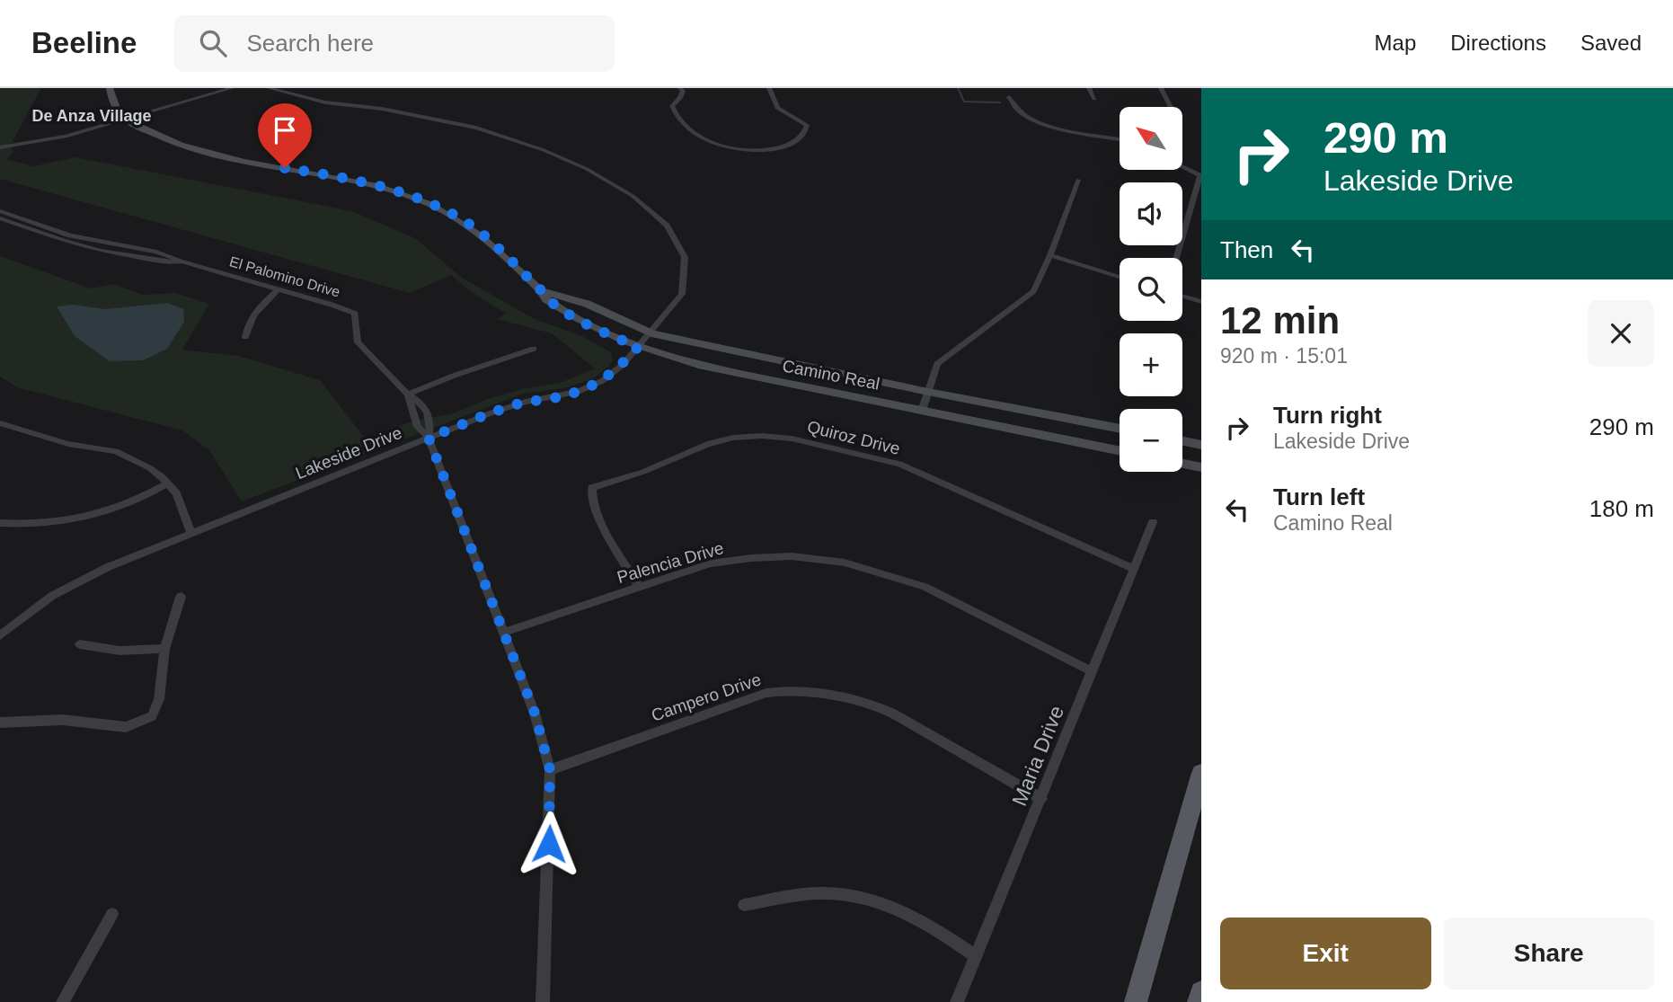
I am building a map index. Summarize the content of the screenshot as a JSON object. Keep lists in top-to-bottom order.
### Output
{
  "streets": {
    "main road": ["Camino Real"],
    "street": [
      "El Palomino Drive",
      "Quiroz Drive",
      "Lakeside Drive",
      "Palencia Drive",
      "Campero Drive",
      "Maria Drive"
    ]
  },
  "crossings": [
    ["Camino Real", "Lakeside Drive"],
    ["Quiroz Drive", "Palencia Drive"],
    ["Quiroz Drive", "Maria Drive"],
    ["Palencia Drive", "Maria Drive"],
    ["Campero Drive", "Maria Drive"]
  ],
  "districts": ["De Anza Village"],
  "north": "top left",
  "page": {
    "header": "Beeline",
    "search": "Search here",
    "nav": ["Map", "Directions", "Saved"],
    "turn": ["290 m", "Lakeside Drive"],
    "map_buttons": ["+", "−"],
    "then": "Then",
    "heading": ["12 min", "920 m · 15:01"],
    "list": [
      {
        "name": "Turn right",
        "note": "Lakeside Drive",
        "value": "290 m"
      },
      {
        "name": "Turn left",
        "note": "Camino Real",
        "value": "180 m"
      }
    ],
    "buttons": ["Exit", "Share"]
  }
}
